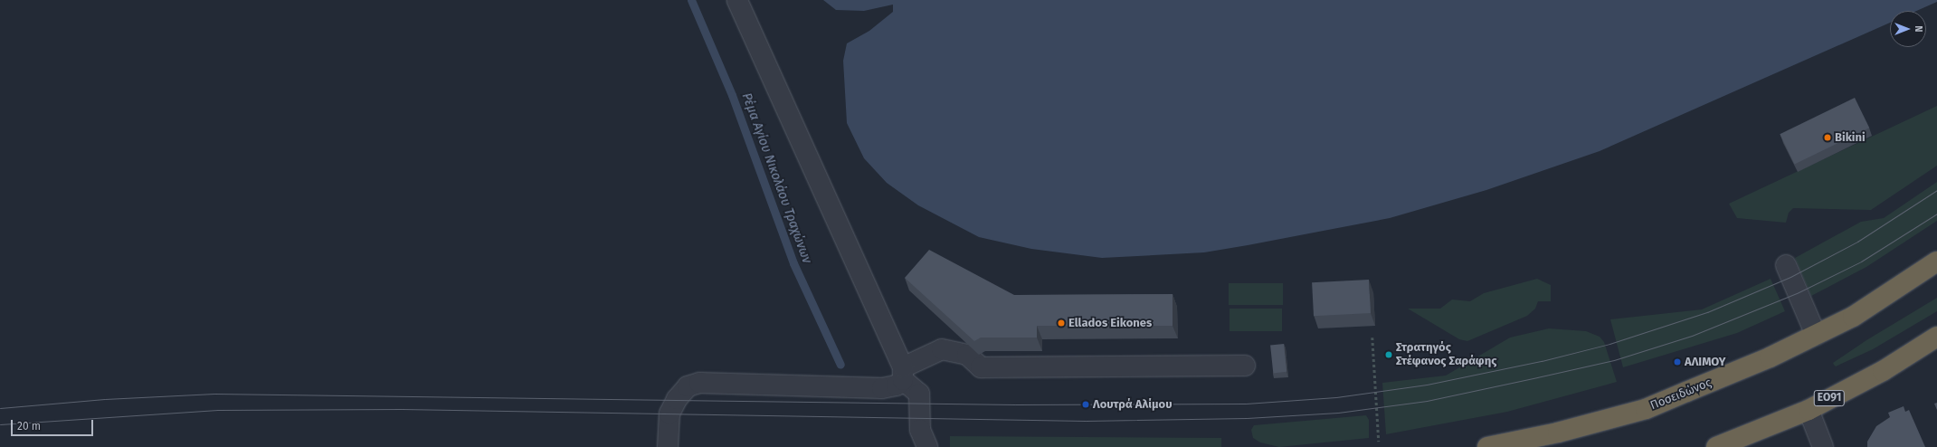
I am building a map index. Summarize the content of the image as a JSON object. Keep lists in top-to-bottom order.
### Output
{
  "streets": {
    "highway": ["Ποσειδώνος", "ΕΟ91"]
  },
  "water": ["Ρέμα Αγίου Νικολάου Τραχώνων"],
  "places": [
    "Bikini",
    "Ellados Eikones",
    "Στρατηγός Στέφανος Σαράφης",
    "ΑΛΙΜΟΥ",
    "Λουτρά Αλίμου"
  ],
  "scale_bar": "20 m",
  "north": "right"
}
